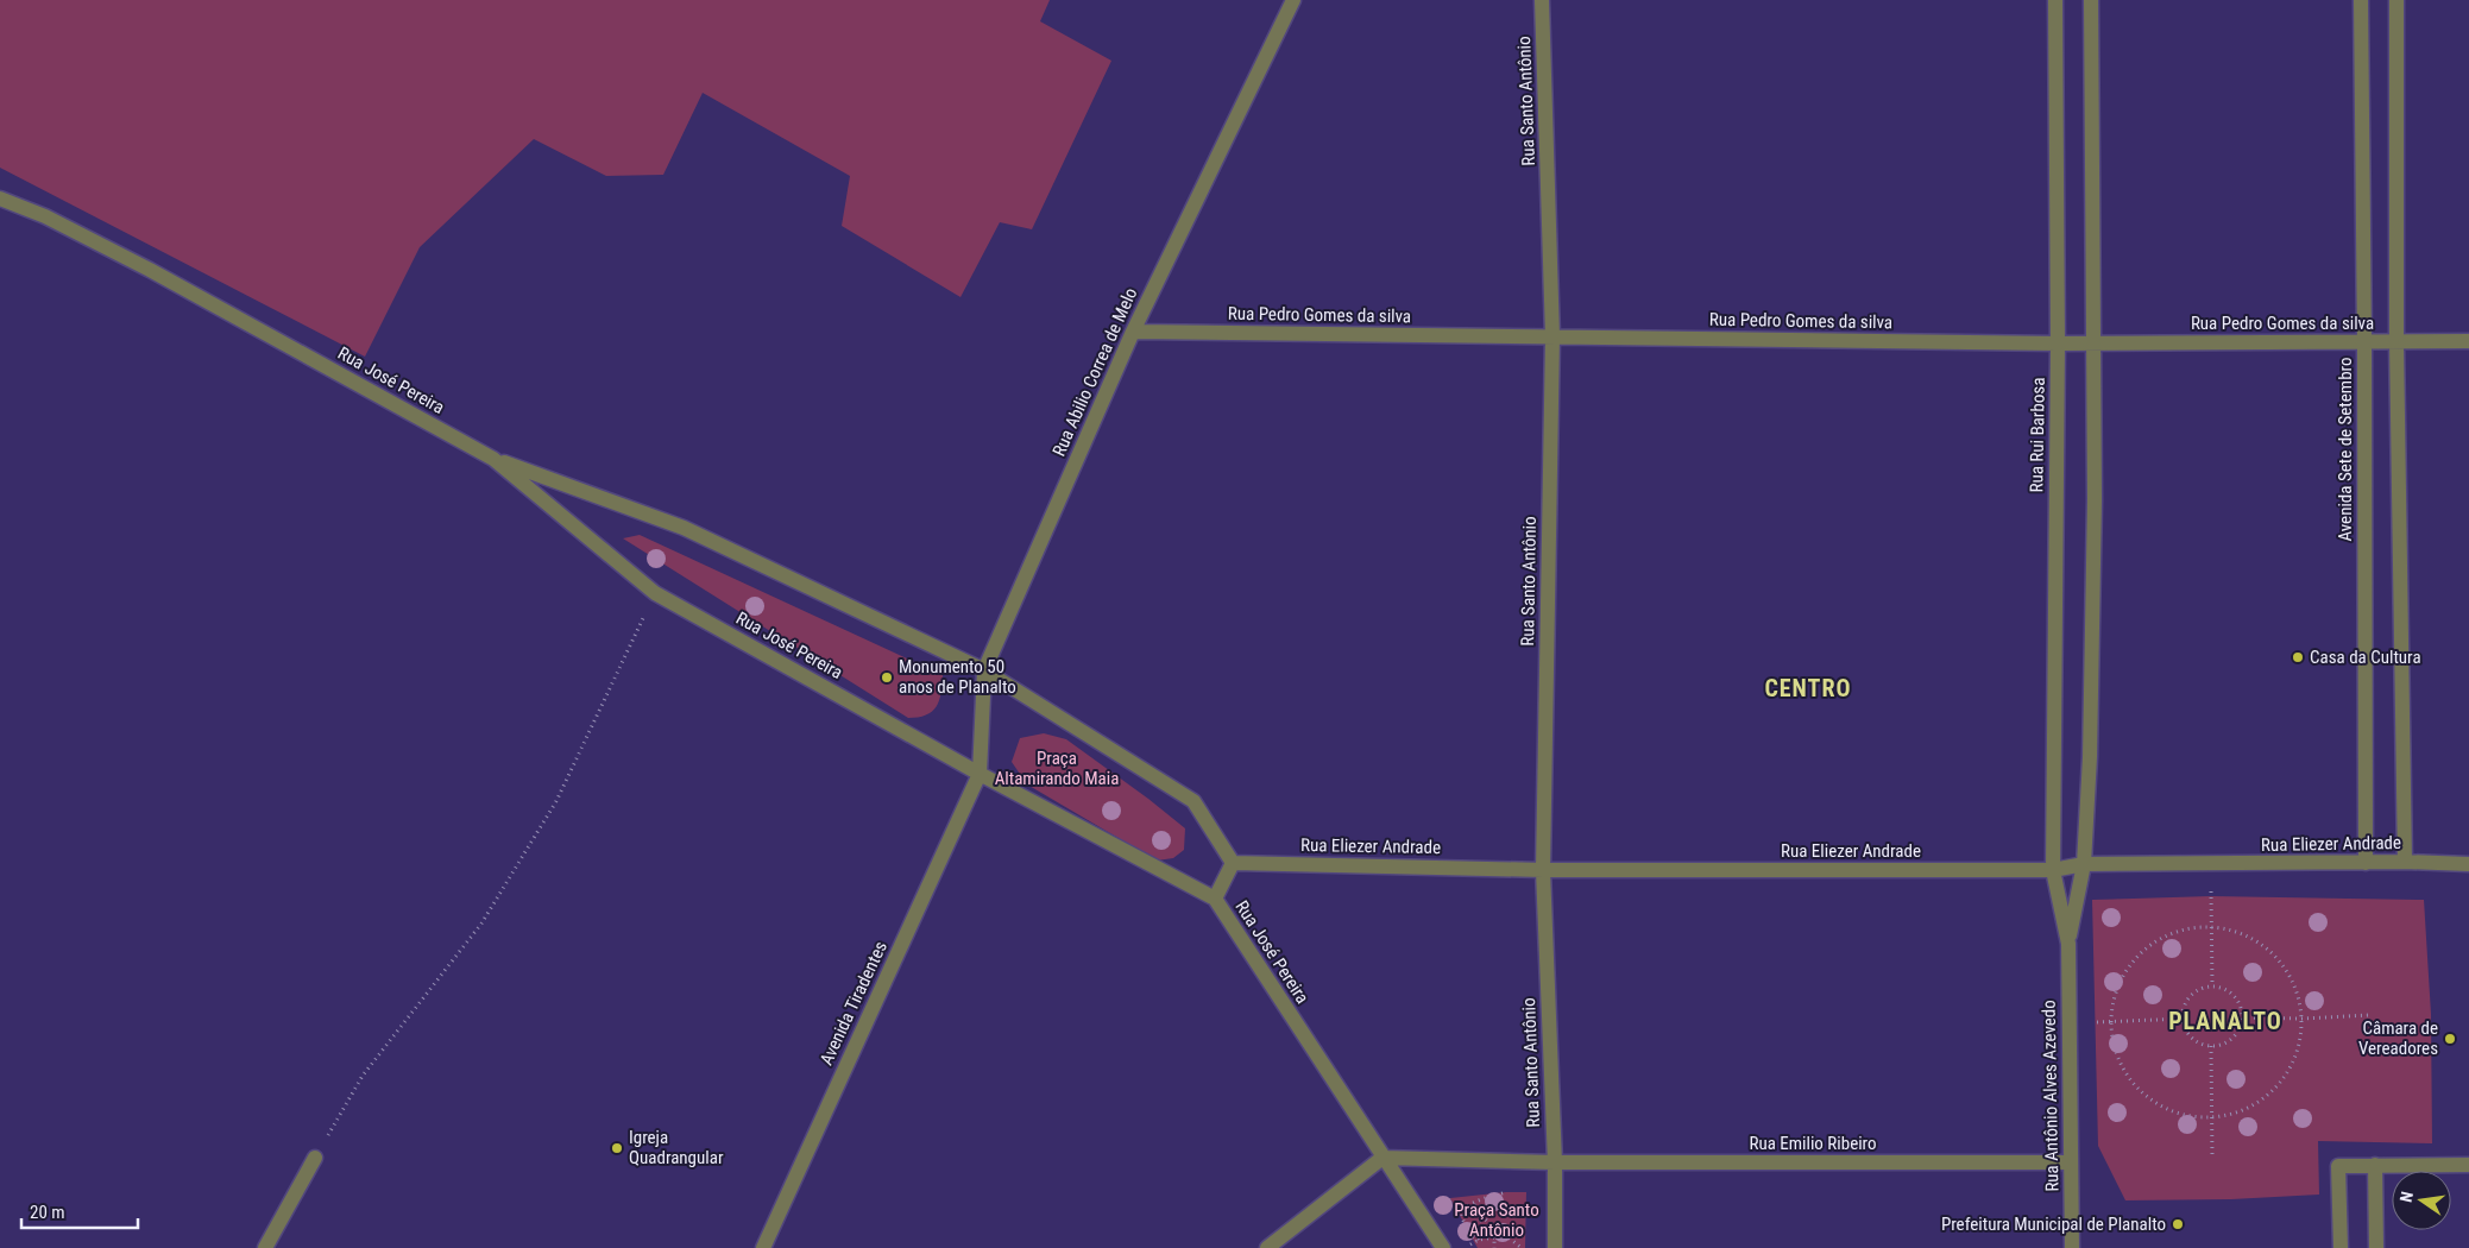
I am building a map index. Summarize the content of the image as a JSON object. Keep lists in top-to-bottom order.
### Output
{
  "streets": {
    "street": [
      "Rua Santo Antônio",
      "Rua Pedro Gomes da silva",
      "Rua Abilio Correa de Melo",
      "Rua José Pereira",
      "Rua Rui Barbosa",
      "Avenida Sete de Setembro",
      "Rua Eliezer Andrade",
      "Avenida Tiradentes",
      "Rua Antônio Alves Azevedo",
      "Rua Emilio Ribeiro"
    ]
  },
  "crossings": [
    ["Rua Santo Antônio", "Rua Pedro Gomes da silva"],
    ["Rua Santo Antônio", "Rua Eliezer Andrade"],
    ["Rua Santo Antônio", "Rua Emilio Ribeiro"],
    ["Rua Pedro Gomes da silva", "Rua Abilio Correa de Melo"],
    ["Rua Pedro Gomes da silva", "Rua Rui Barbosa"],
    ["Rua Pedro Gomes da silva", "Avenida Sete de Setembro"],
    ["Rua Abilio Correa de Melo", "Rua José Pereira"],
    ["Rua Abilio Correa de Melo", "Avenida Tiradentes"],
    ["Rua José Pereira", "Avenida Tiradentes"],
    ["Rua José Pereira", "Rua Emilio Ribeiro"],
    ["Rua Rui Barbosa", "Rua Eliezer Andrade"],
    ["Rua Rui Barbosa", "Rua Antônio Alves Azevedo"],
    ["Avenida Sete de Setembro", "Rua Eliezer Andrade"],
    ["Rua Eliezer Andrade", "Rua Antônio Alves Azevedo"],
    ["Rua Antônio Alves Azevedo", "Rua Emilio Ribeiro"]
  ],
  "districts": ["CENTRO", "PLANALTO"],
  "parks": ["Praça Altamirando Maia", "Praça Santo Antônio"],
  "places": [
    "Casa da Cultura",
    "Monumento 50 anos de Planalto",
    "Câmara de Vereadores",
    "Igreja Quadrangular",
    "Prefeitura Municipal de Planalto"
  ],
  "scale_bar": "20 m",
  "north": "left"
}
